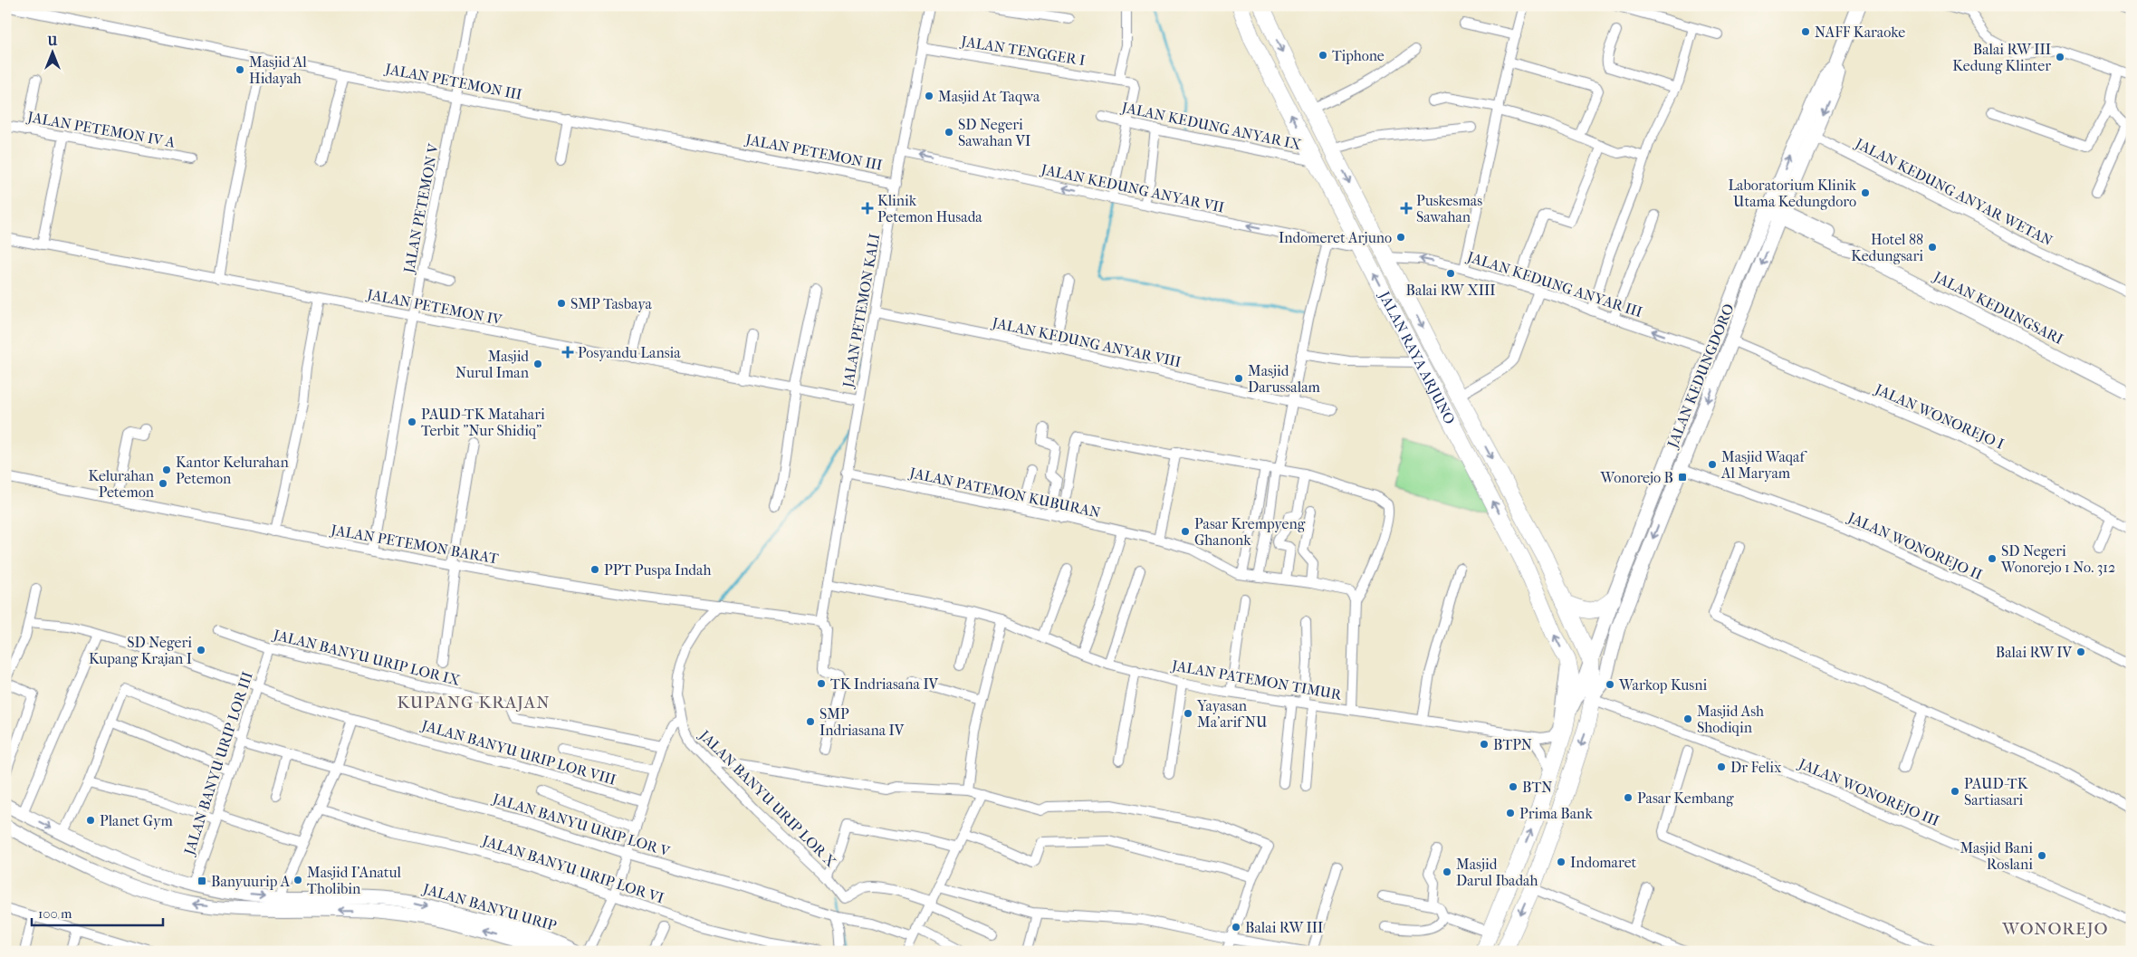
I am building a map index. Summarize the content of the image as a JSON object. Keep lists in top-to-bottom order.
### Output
{
  "streets": {
    "highway": ["JALAN RAYA ARJUNO"],
    "main road": ["JALAN KEDUNGSARI", "JALAN KEDUNGDORO", "JALAN BANYU URIP"],
    "street": [
      "JALAN TENGGER I",
      "JALAN PETEMON III",
      "JALAN KEDUNG ANYAR IX",
      "JALAN PETEMON IV A",
      "JALAN KEDUNG ANYAR VII",
      "JALAN KEDUNG ANYAR WETAN",
      "JALAN PETEMON V",
      "JALAN KEDUNG ANYAR III",
      "JALAN PETEMON IV",
      "JALAN PETEMON KALI",
      "JALAN KEDUNG ANYAR VIII",
      "JALAN WONOREJO I",
      "JALAN PATEMON KUBURAN",
      "JALAN PETEMON BARAT",
      "JALAN WONOREJO II",
      "JALAN BANYU URIP LOR IX",
      "JALAN PATEMON TIMUR",
      "JALAN BANYU URIP LOR VIII",
      "JALAN BANYU URIP LOR III",
      "JALAN WONOREJO III",
      "JALAN BANYU URIP LOR X",
      "JALAN BANYU URIP LOR V",
      "JALAN BANYU URIP LOR VI"
    ]
  },
  "crossings": [
    ["JALAN TENGGER I", "JALAN PETEMON KALI"],
    ["JALAN PETEMON III", "JALAN PETEMON V"],
    ["JALAN PETEMON III", "JALAN PETEMON KALI"],
    ["JALAN KEDUNG ANYAR IX", "JALAN RAYA ARJUNO"],
    ["JALAN KEDUNG ANYAR VII", "JALAN PETEMON KALI"],
    ["JALAN KEDUNG ANYAR VII", "JALAN RAYA ARJUNO"],
    ["JALAN KEDUNG ANYAR WETAN", "JALAN KEDUNGDORO"],
    ["JALAN PETEMON V", "JALAN PETEMON IV"],
    ["JALAN PETEMON V", "JALAN PETEMON BARAT"],
    ["JALAN KEDUNG ANYAR III", "JALAN RAYA ARJUNO"],
    ["JALAN KEDUNG ANYAR III", "JALAN KEDUNGDORO"],
    ["JALAN PETEMON IV", "JALAN PETEMON KALI"],
    ["JALAN KEDUNGSARI", "JALAN KEDUNGDORO"],
    ["JALAN PETEMON KALI", "JALAN KEDUNG ANYAR VIII"],
    ["JALAN PETEMON KALI", "JALAN PATEMON KUBURAN"],
    ["JALAN PETEMON KALI", "JALAN PETEMON BARAT"],
    ["JALAN PETEMON KALI", "JALAN PATEMON TIMUR"],
    ["JALAN RAYA ARJUNO", "JALAN KEDUNGDORO"],
    ["JALAN RAYA ARJUNO", "JALAN PATEMON TIMUR"],
    ["JALAN RAYA ARJUNO", "JALAN WONOREJO III"],
    ["JALAN KEDUNGDORO", "JALAN WONOREJO I"],
    ["JALAN KEDUNGDORO", "JALAN WONOREJO II"],
    ["JALAN KEDUNGDORO", "JALAN WONOREJO III"],
    ["JALAN PETEMON BARAT", "JALAN BANYU URIP LOR X"],
    ["JALAN BANYU URIP LOR IX", "JALAN BANYU URIP LOR III"],
    ["JALAN BANYU URIP LOR VIII", "JALAN BANYU URIP LOR III"],
    ["JALAN BANYU URIP LOR III", "JALAN BANYU URIP LOR V"],
    ["JALAN BANYU URIP LOR III", "JALAN BANYU URIP"]
  ],
  "one_way": ["JALAN KEDUNG ANYAR VII", "JALAN KEDUNG ANYAR III"],
  "districts": ["KUPANG KRAJAN", "WONOREJO"],
  "places": {
    "other": [
      "NAFF Karaoke",
      "Tiphone",
      "Balai RW III Kedung Klinter",
      "Masjid Al Hidayah",
      "Masjid At Taqwa",
      "SD Negeri Sawahan VI",
      "Laboratorium Klinik Utama Kedungdoro",
      "Indomeret Arjuno",
      "Hotel 88 Kedungsari",
      "Balai RW XIII",
      "SMP Tasbaya",
      "Masjid Nurul Iman",
      "Masjid Darussalam",
      "PAUD-TK Matahari Terbit \"Nur Shidiq\"",
      "Masjid Waqaf Al Maryam",
      "Kantor Kelurahan Petemon",
      "Kelurahan Petemon",
      "Pasar Krempyeng Ghanonk",
      "SD Negeri Wonorejo 1 No. 312",
      "PPT Puspa Indah",
      "SD Negeri Kupang Krajan I",
      "Balai RW IV",
      "TK Indriasana IV",
      "Warkop Kusni",
      "Yayasan Ma'arif NU",
      "Masjid Ash Shodiqin",
      "SMP Indriasana IV",
      "BTPN",
      "Dr Felix",
      "BTN",
      "PAUD-TK Sartiasari",
      "Pasar Kembang",
      "Prima Bank",
      "Planet Gym",
      "Masjid Bani Roslani",
      "Indomaret",
      "Masjid Darul Ibadah",
      "Masjid I'Anatul Tholibin",
      "Balai RW III"
    ],
    "health": ["Klinik Petemon Husada", "Puskesmas Sawahan", "Posyandu Lansia"],
    "transit": ["Wonorejo B", "Banyuurip A"]
  },
  "scale_bar": "100 m",
  "north": "top"
}
